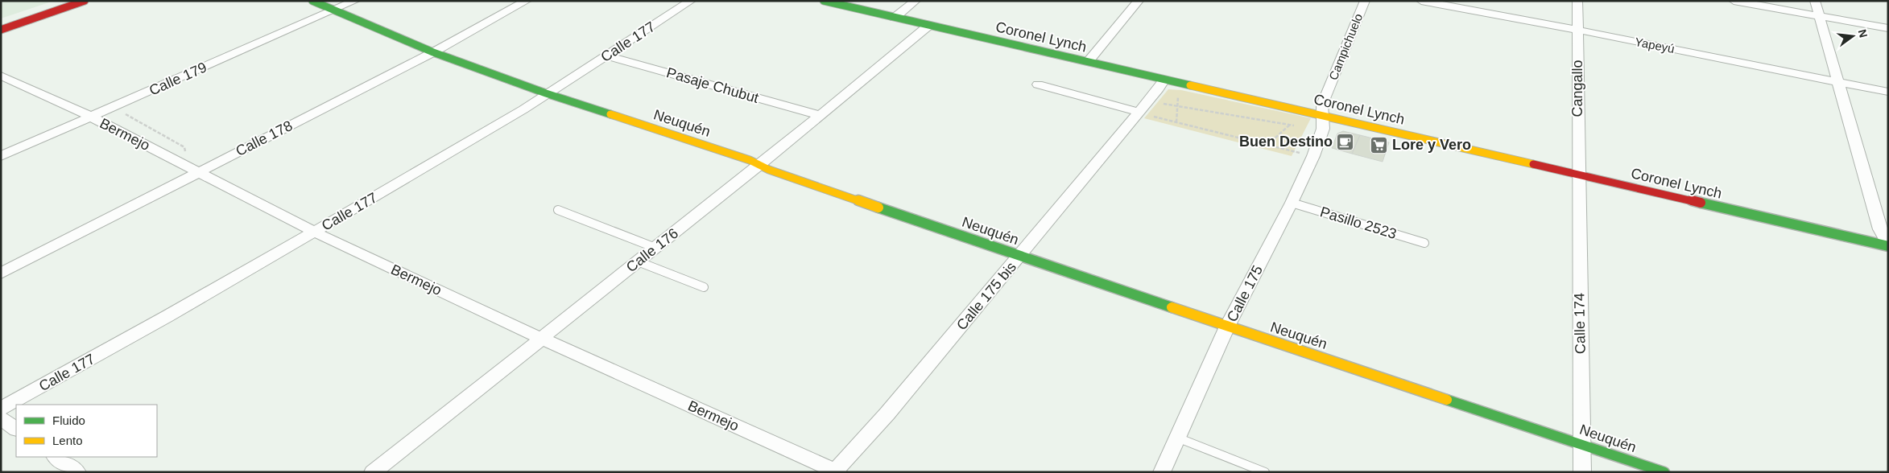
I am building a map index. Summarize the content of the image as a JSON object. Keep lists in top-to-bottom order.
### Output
{
  "streets": {
    "street": [
      "Coronel Lynch",
      "Calle 177",
      "Yapeyú",
      "Campichuelo",
      "Calle 179",
      "Pasaje Chubut",
      "Cangallo",
      "Neuquén",
      "Bermejo",
      "Calle 178",
      "Calle 176",
      "Calle 175",
      "Calle 175 bis",
      "Calle 174"
    ],
    "lane": ["Pasillo 2523"]
  },
  "crossings": [
    ["Coronel Lynch", "Campichuelo"],
    ["Coronel Lynch", "Cangallo"],
    ["Coronel Lynch", "Calle 176"],
    ["Coronel Lynch", "Calle 175"],
    ["Coronel Lynch", "Calle 175 bis"],
    ["Coronel Lynch", "Calle 174"],
    ["Calle 177", "Pasaje Chubut"],
    ["Calle 177", "Neuquén"],
    ["Calle 177", "Bermejo"],
    ["Yapeyú", "Cangallo"],
    ["Campichuelo", "Calle 175"],
    ["Calle 179", "Neuquén"],
    ["Calle 179", "Bermejo"],
    ["Pasaje Chubut", "Calle 176"],
    ["Cangallo", "Calle 174"],
    ["Neuquén", "Calle 178"],
    ["Neuquén", "Calle 176"],
    ["Neuquén", "Calle 175"],
    ["Neuquén", "Calle 175 bis"],
    ["Neuquén", "Calle 174"],
    ["Bermejo", "Calle 178"],
    ["Bermejo", "Calle 176"],
    ["Bermejo", "Calle 175 bis"],
    ["Pasillo 2523", "Calle 175"]
  ],
  "places": {
    "cafe": ["Buen Destino"],
    "supermarket": ["Lore y Vero"]
  },
  "legend": ["Fluido", "Lento"],
  "north": "right"
}
